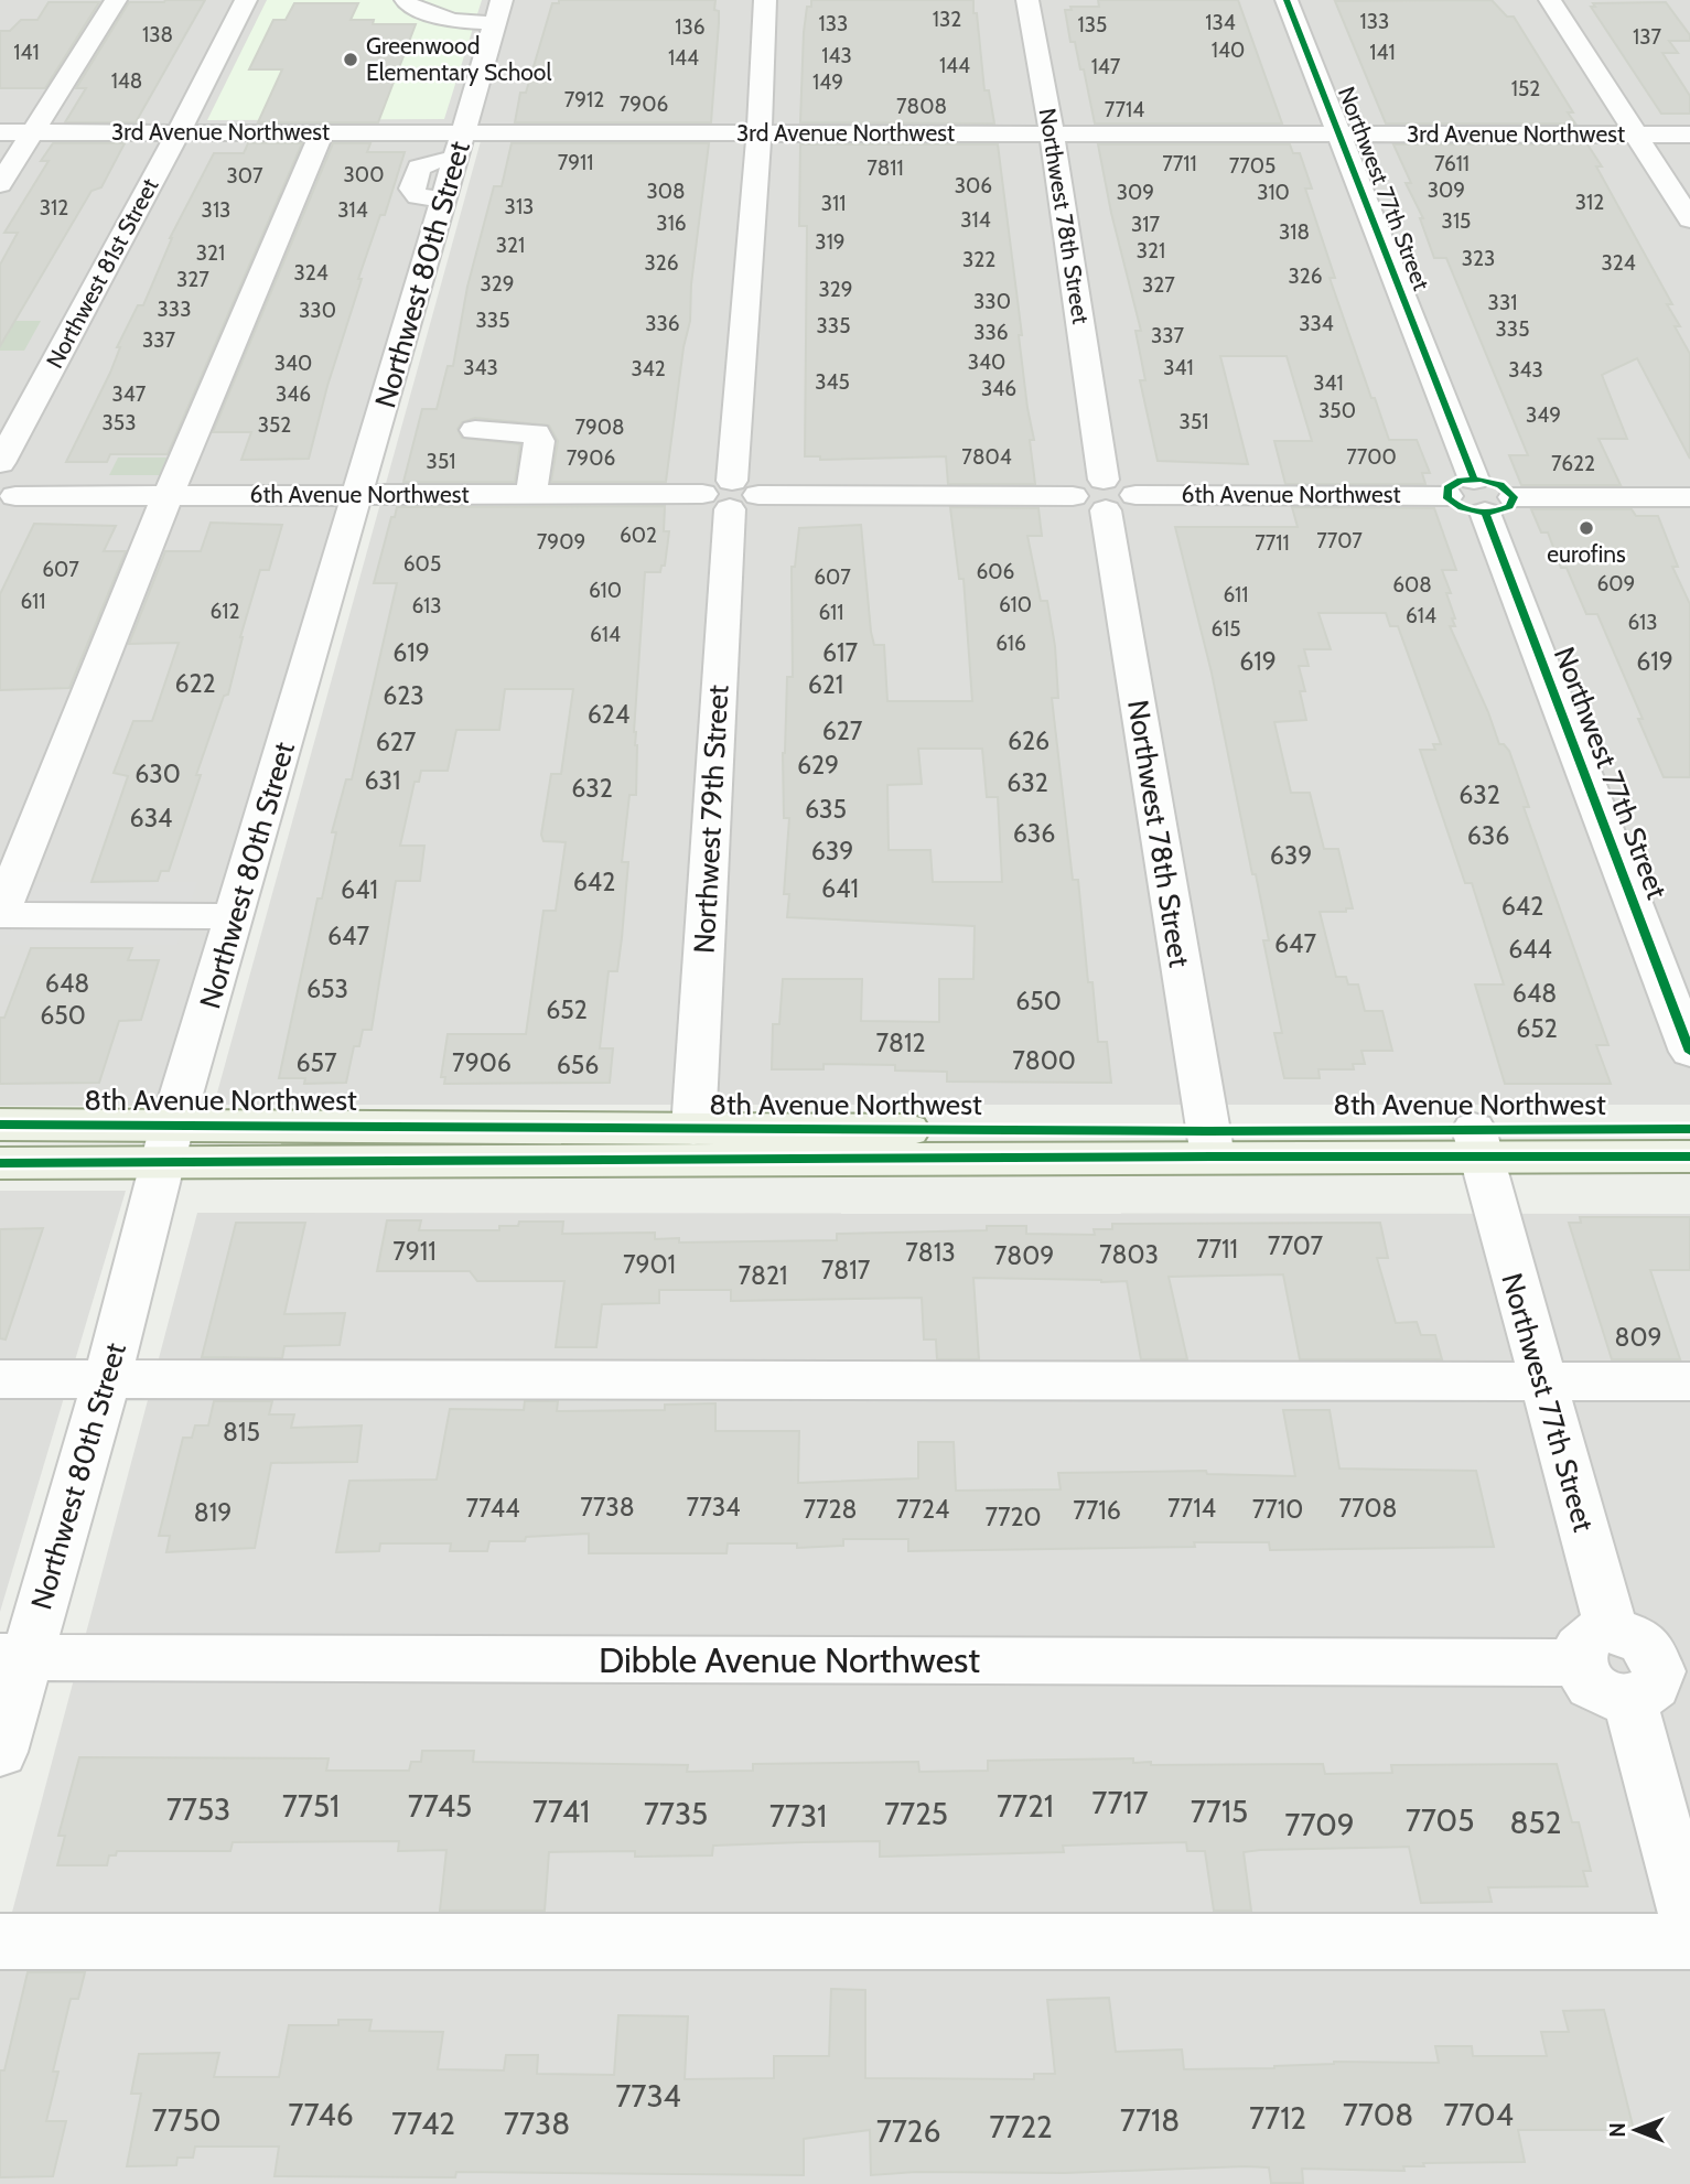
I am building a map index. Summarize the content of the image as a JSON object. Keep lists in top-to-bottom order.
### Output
{
  "streets": {
    "main road": ["8th Avenue Northwest"],
    "street": [
      "3rd Avenue Northwest",
      "Northwest 77th Street",
      "Northwest 78th Street",
      "Northwest 81st Street",
      "Northwest 80th Street",
      "6th Avenue Northwest",
      "Northwest 79th Street",
      "Dibble Avenue Northwest"
    ]
  },
  "crossings": [
    ["3rd Avenue Northwest", "Northwest 77th Street"],
    ["3rd Avenue Northwest", "Northwest 78th Street"],
    ["3rd Avenue Northwest", "Northwest 81st Street"],
    ["3rd Avenue Northwest", "Northwest 80th Street"],
    ["3rd Avenue Northwest", "Northwest 79th Street"],
    ["Northwest 77th Street", "6th Avenue Northwest"],
    ["Northwest 77th Street", "8th Avenue Northwest"],
    ["Northwest 77th Street", "Dibble Avenue Northwest"],
    ["Northwest 78th Street", "6th Avenue Northwest"],
    ["Northwest 78th Street", "8th Avenue Northwest"],
    ["Northwest 80th Street", "6th Avenue Northwest"],
    ["Northwest 80th Street", "8th Avenue Northwest"],
    ["Northwest 80th Street", "Dibble Avenue Northwest"],
    ["6th Avenue Northwest", "Northwest 79th Street"],
    ["Northwest 79th Street", "8th Avenue Northwest"]
  ],
  "places": ["Greenwood Elementary School", "eurofins"],
  "house_numbers": [
    "132",
    "133",
    "134",
    "133",
    "135",
    "136",
    "138",
    "137",
    "140",
    "141",
    "141",
    "143",
    "144",
    "144",
    "147",
    "148",
    "149",
    "152",
    "7912",
    "7906",
    "7808",
    "7714",
    "7911",
    "7711",
    "7611",
    "7705",
    "7811",
    "300",
    "307",
    "306",
    "309",
    "308",
    "309",
    "310",
    "312",
    "311",
    "313",
    "312",
    "313",
    "314",
    "314",
    "315",
    "316",
    "317",
    "318",
    "319",
    "321",
    "321",
    "321",
    "323",
    "322",
    "326",
    "324",
    "324",
    "326",
    "327",
    "329",
    "327",
    "329",
    "330",
    "331",
    "333",
    "330",
    "335",
    "336",
    "334",
    "335",
    "335",
    "336",
    "337",
    "337",
    "340",
    "340",
    "343",
    "341",
    "342",
    "343",
    "345",
    "341",
    "346",
    "347",
    "346",
    "350",
    "349",
    "351",
    "353",
    "352",
    "7908",
    "7804",
    "7700",
    "7906",
    "351",
    "7622",
    "602",
    "7707",
    "7909",
    "7711",
    "605",
    "607",
    "606",
    "607",
    "609",
    "608",
    "610",
    "611",
    "611",
    "610",
    "613",
    "612",
    "611",
    "614",
    "613",
    "615",
    "614",
    "616",
    "619",
    "617",
    "619",
    "619",
    "622",
    "621",
    "623",
    "624",
    "627",
    "626",
    "627",
    "629",
    "630",
    "631",
    "632",
    "632",
    "632",
    "635",
    "634",
    "636",
    "636",
    "639",
    "639",
    "642",
    "641",
    "641",
    "642",
    "647",
    "647",
    "644",
    "648",
    "653",
    "648",
    "650",
    "652",
    "650",
    "652",
    "7812",
    "7800",
    "657",
    "7906",
    "656",
    "7707",
    "7711",
    "7911",
    "7813",
    "7803",
    "7809",
    "7901",
    "7817",
    "7821",
    "809",
    "815",
    "7738",
    "7734",
    "7744",
    "7714",
    "7708",
    "7728",
    "7724",
    "7710",
    "7716",
    "819",
    "7720",
    "7717",
    "7751",
    "7745",
    "7721",
    "7753",
    "7741",
    "7715",
    "7735",
    "7725",
    "7731",
    "7705",
    "852",
    "7709",
    "7734",
    "7746",
    "7708",
    "7704",
    "7712",
    "7750",
    "7718",
    "7742",
    "7738",
    "7722",
    "7726"
  ],
  "north": "left"
}
